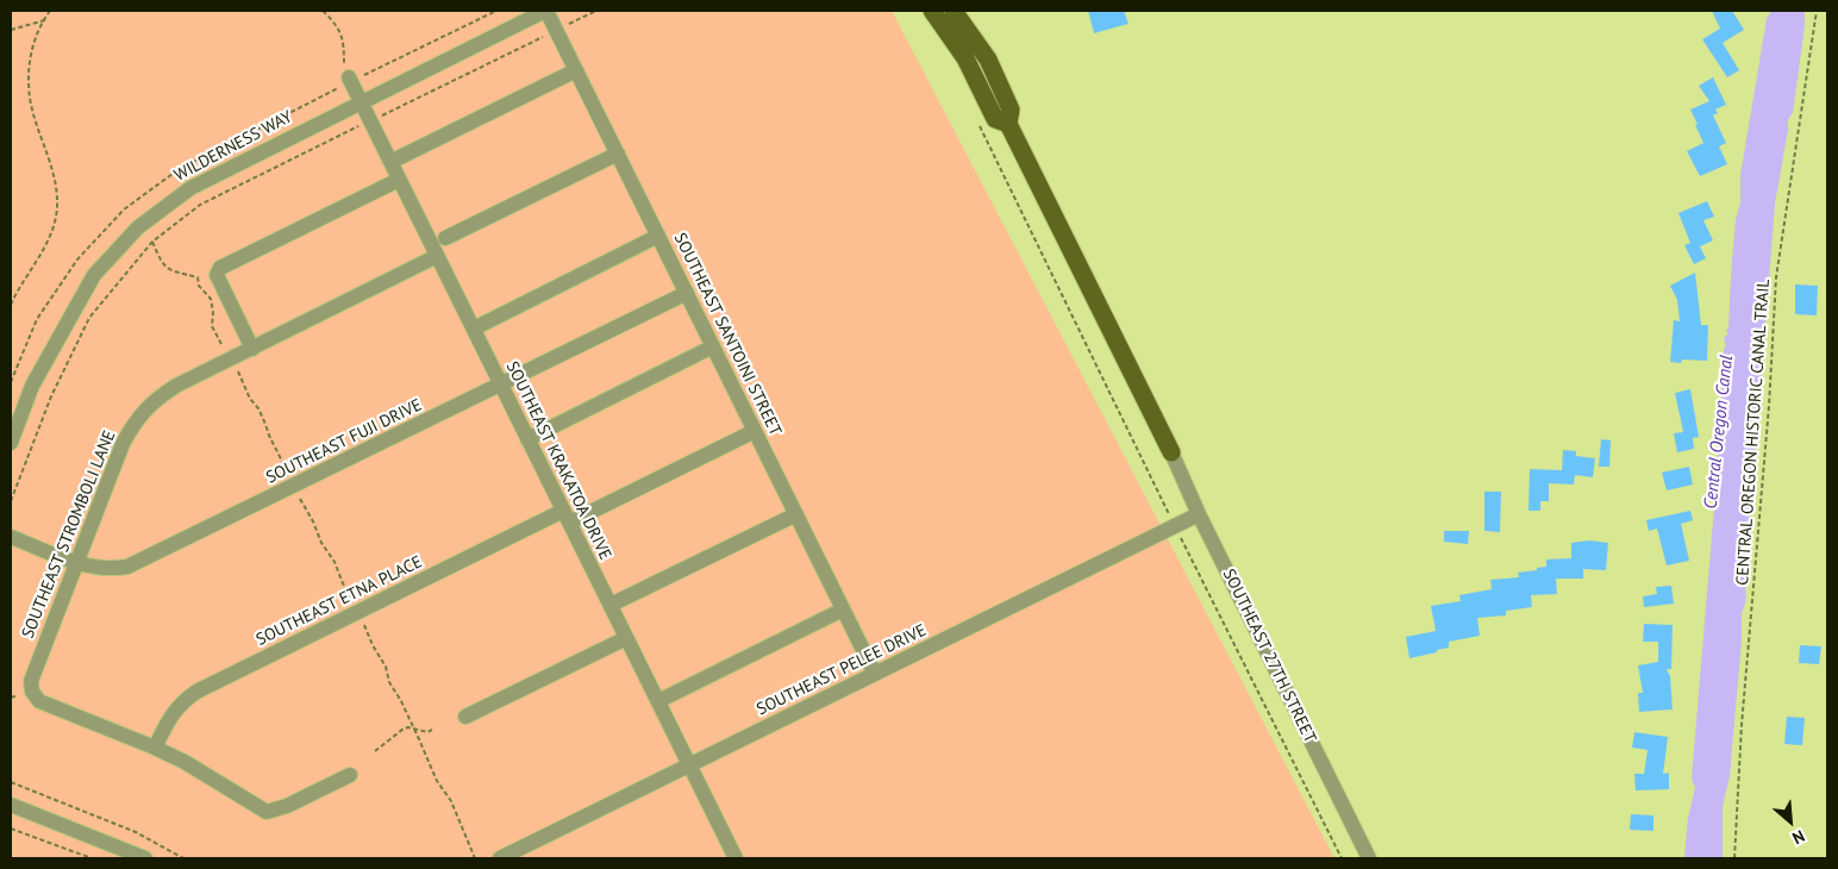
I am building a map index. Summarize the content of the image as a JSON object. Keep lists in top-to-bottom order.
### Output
{
  "streets": {
    "street": [
      "WILDERNESS WAY",
      "SOUTHEAST SANTOINI STREET",
      "SOUTHEAST FUJI DRIVE",
      "SOUTHEAST KRAKATOA DRIVE",
      "SOUTHEAST STROMBOLI LANE",
      "SOUTHEAST ETNA PLACE",
      "SOUTHEAST 27TH STREET",
      "SOUTHEAST PELEE DRIVE"
    ],
    "path": ["CENTRAL OREGON HISTORIC CANAL TRAIL"]
  },
  "crossings": [
    ["WILDERNESS WAY", "SOUTHEAST SANTOINI STREET"],
    ["WILDERNESS WAY", "SOUTHEAST KRAKATOA DRIVE"],
    ["SOUTHEAST SANTOINI STREET", "SOUTHEAST FUJI DRIVE"],
    ["SOUTHEAST SANTOINI STREET", "SOUTHEAST ETNA PLACE"],
    ["SOUTHEAST SANTOINI STREET", "SOUTHEAST PELEE DRIVE"],
    ["SOUTHEAST FUJI DRIVE", "SOUTHEAST KRAKATOA DRIVE"],
    ["SOUTHEAST FUJI DRIVE", "SOUTHEAST STROMBOLI LANE"],
    ["SOUTHEAST KRAKATOA DRIVE", "SOUTHEAST STROMBOLI LANE"],
    ["SOUTHEAST KRAKATOA DRIVE", "SOUTHEAST ETNA PLACE"],
    ["SOUTHEAST KRAKATOA DRIVE", "SOUTHEAST PELEE DRIVE"],
    ["SOUTHEAST STROMBOLI LANE", "SOUTHEAST ETNA PLACE"],
    ["SOUTHEAST 27TH STREET", "SOUTHEAST PELEE DRIVE"]
  ],
  "water": ["Central Oregon Canal"],
  "north": "bottom right"
}
